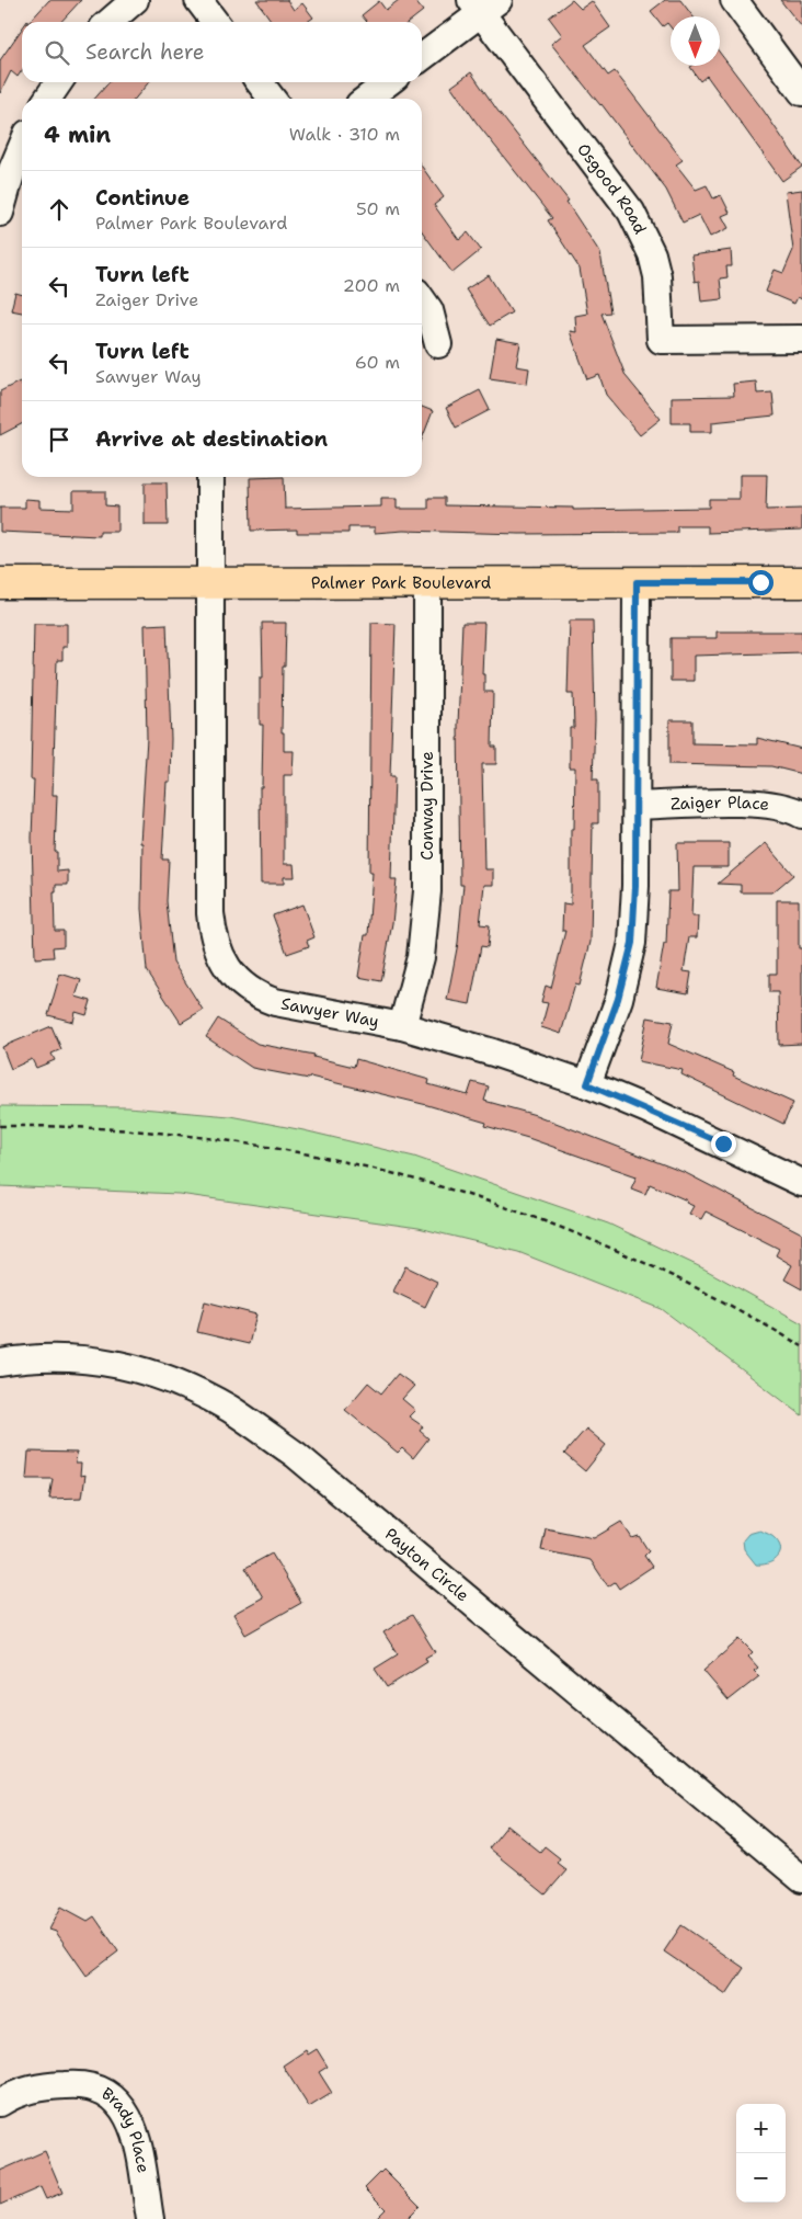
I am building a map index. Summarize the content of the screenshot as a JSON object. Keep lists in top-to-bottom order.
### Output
{
  "streets": {
    "main road": ["Palmer Park Boulevard"],
    "street": [
      "Osgood Road",
      "Zaiger Place",
      "Conway Drive",
      "Sawyer Way",
      "Payton Circle",
      "Brady Place"
    ]
  },
  "crossings": [
    ["Palmer Park Boulevard", "Conway Drive"],
    ["Palmer Park Boulevard", "Sawyer Way"],
    ["Conway Drive", "Sawyer Way"]
  ],
  "north": "bottom",
  "page": {
    "search": "Search here",
    "heading": ["4 min", "Walk · 310 m"],
    "list": [
      ["Continue", "Palmer Park Boulevard", "50 m"],
      ["Turn left", "Zaiger Drive", "200 m"],
      ["Turn left", "Sawyer Way", "60 m"],
      "Arrive at destination"
    ],
    "map_buttons": ["+", "−"]
  }
}
